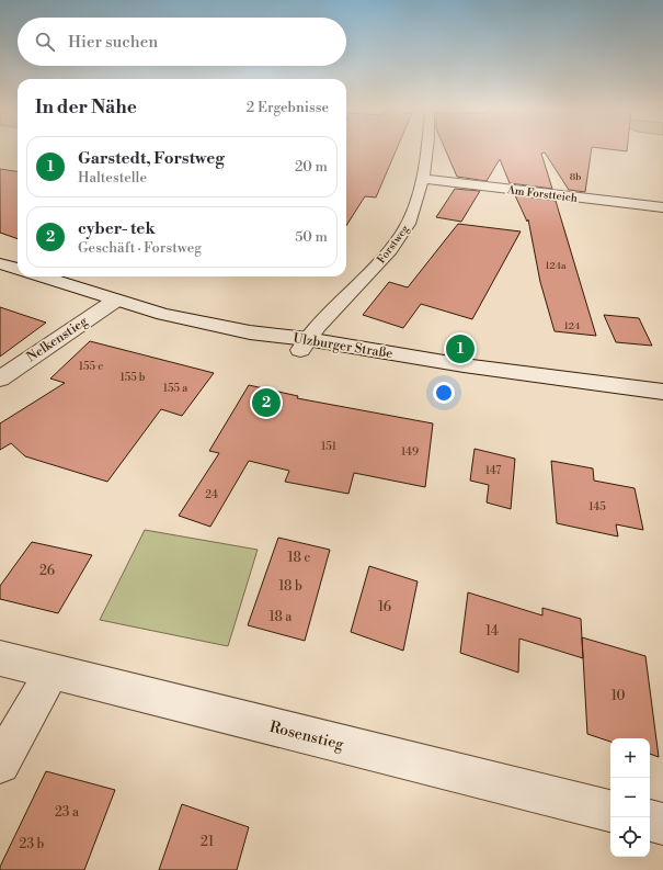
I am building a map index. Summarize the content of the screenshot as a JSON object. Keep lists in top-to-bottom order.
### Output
{
  "streets": {
    "street": [
      "Am Forstteich",
      "Forstweg",
      "Nelkenstieg",
      "Ulzburger Straße",
      "Rosenstieg"
    ]
  },
  "crossings": [
    ["Am Forstteich", "Forstweg"],
    ["Forstweg", "Ulzburger Straße"],
    ["Nelkenstieg", "Ulzburger Straße"]
  ],
  "house_numbers": [
    "8b",
    "124a",
    "124",
    "155 c",
    "155 b",
    "155 a",
    "151",
    "149",
    "147",
    "24",
    "145",
    "18 c",
    "26",
    "18 b",
    "16",
    "18 a",
    "14",
    "10",
    "23 a",
    "21",
    "23 b"
  ],
  "page": {
    "search": "Hier suchen",
    "heading": ["In der Nähe", "2 Ergebnisse"],
    "list": [
      {
        "mark": "1",
        "name": "Garstedt, Forstweg",
        "note": "Haltestelle",
        "value": "20 m"
      },
      {
        "mark": "2",
        "name": "cyber- tek",
        "note": "Geschäft · Forstweg",
        "value": "50 m"
      }
    ],
    "pins": ["1", "2"],
    "map_buttons": ["+", "−"]
  }
}
